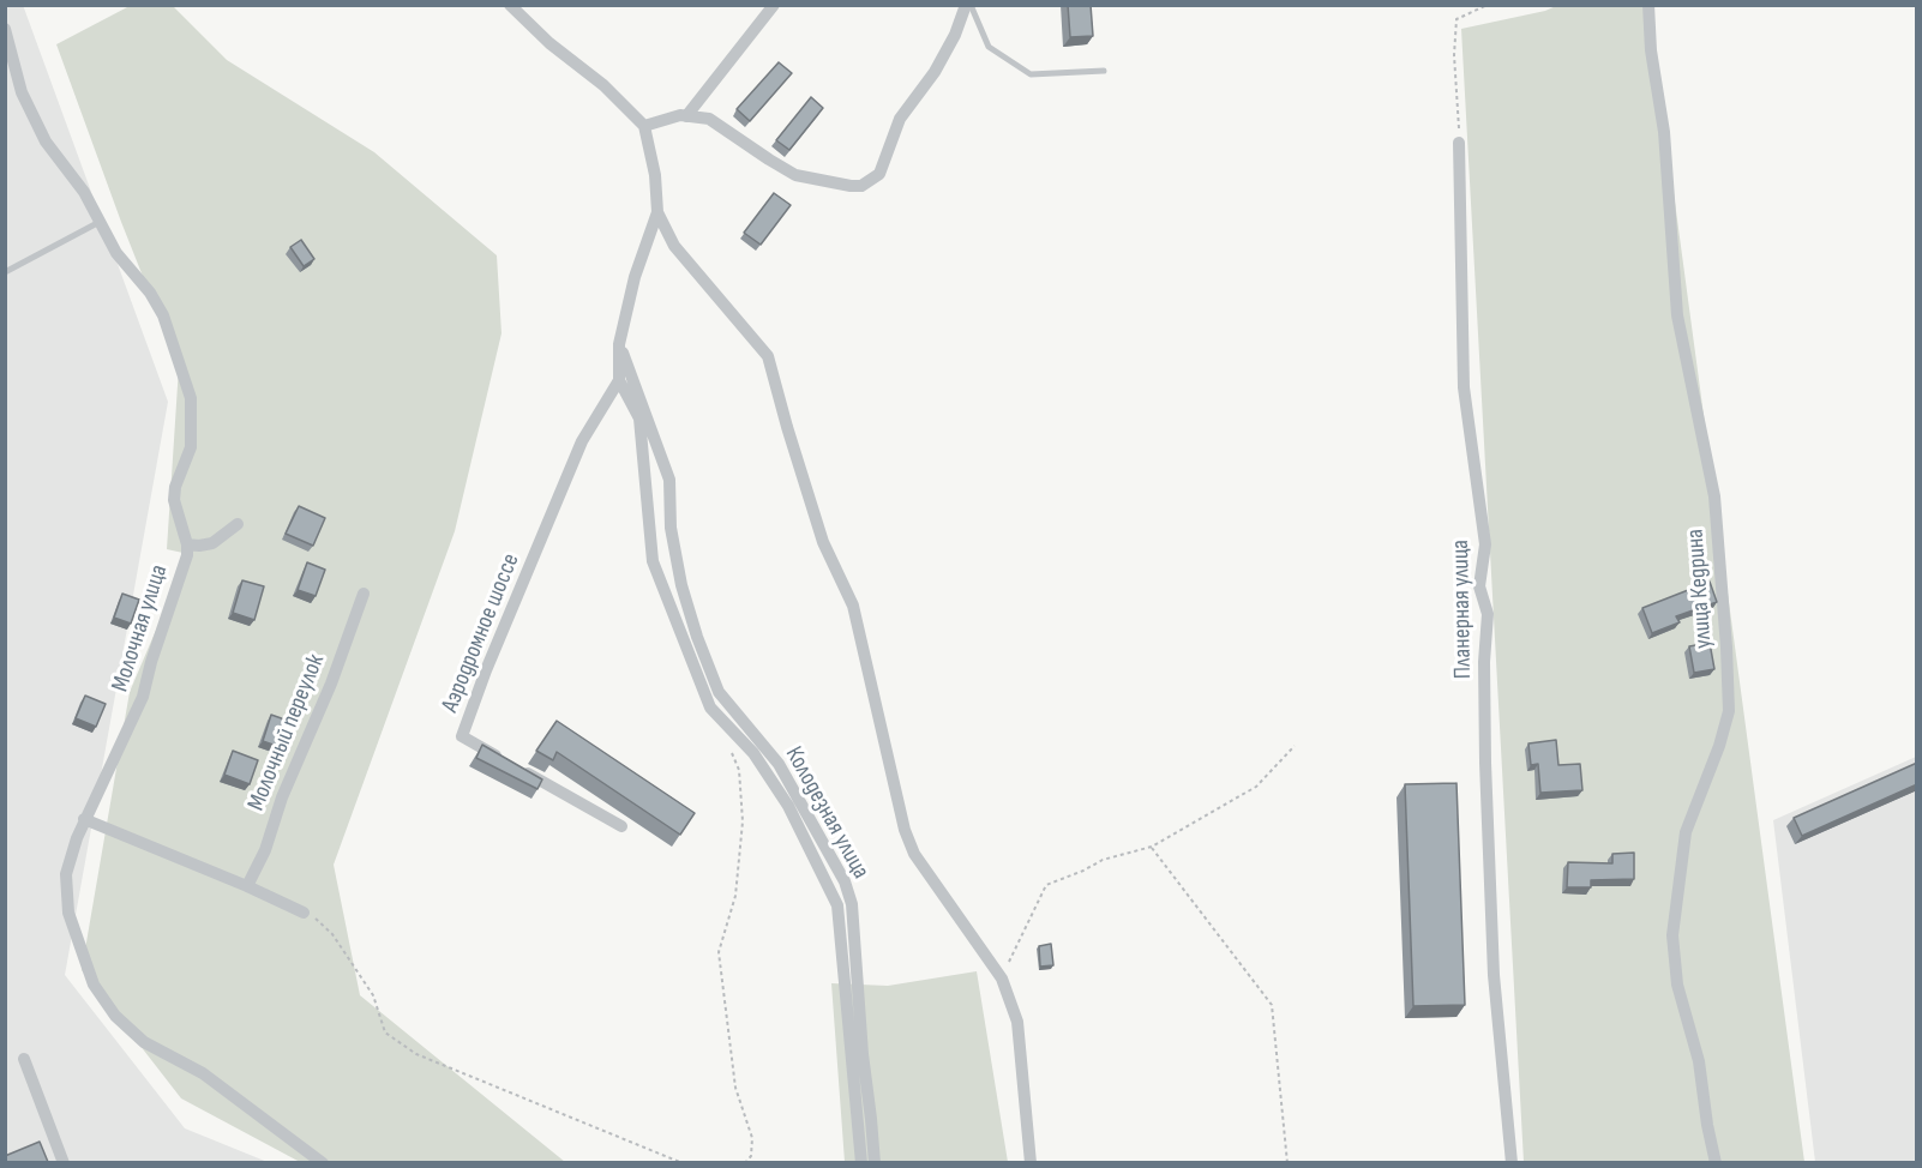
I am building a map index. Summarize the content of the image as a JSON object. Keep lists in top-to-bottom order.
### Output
{
  "streets": {
    "street": [
      "улица Кедрина",
      "Планерная улица",
      "Молочная улица",
      "Аэродромное шоссе",
      "Молочный переулок",
      "Колодезная улица"
    ]
  },
  "crossings": [
    ["Аэродромное шоссе", "Колодезная улица"]
  ]
}
